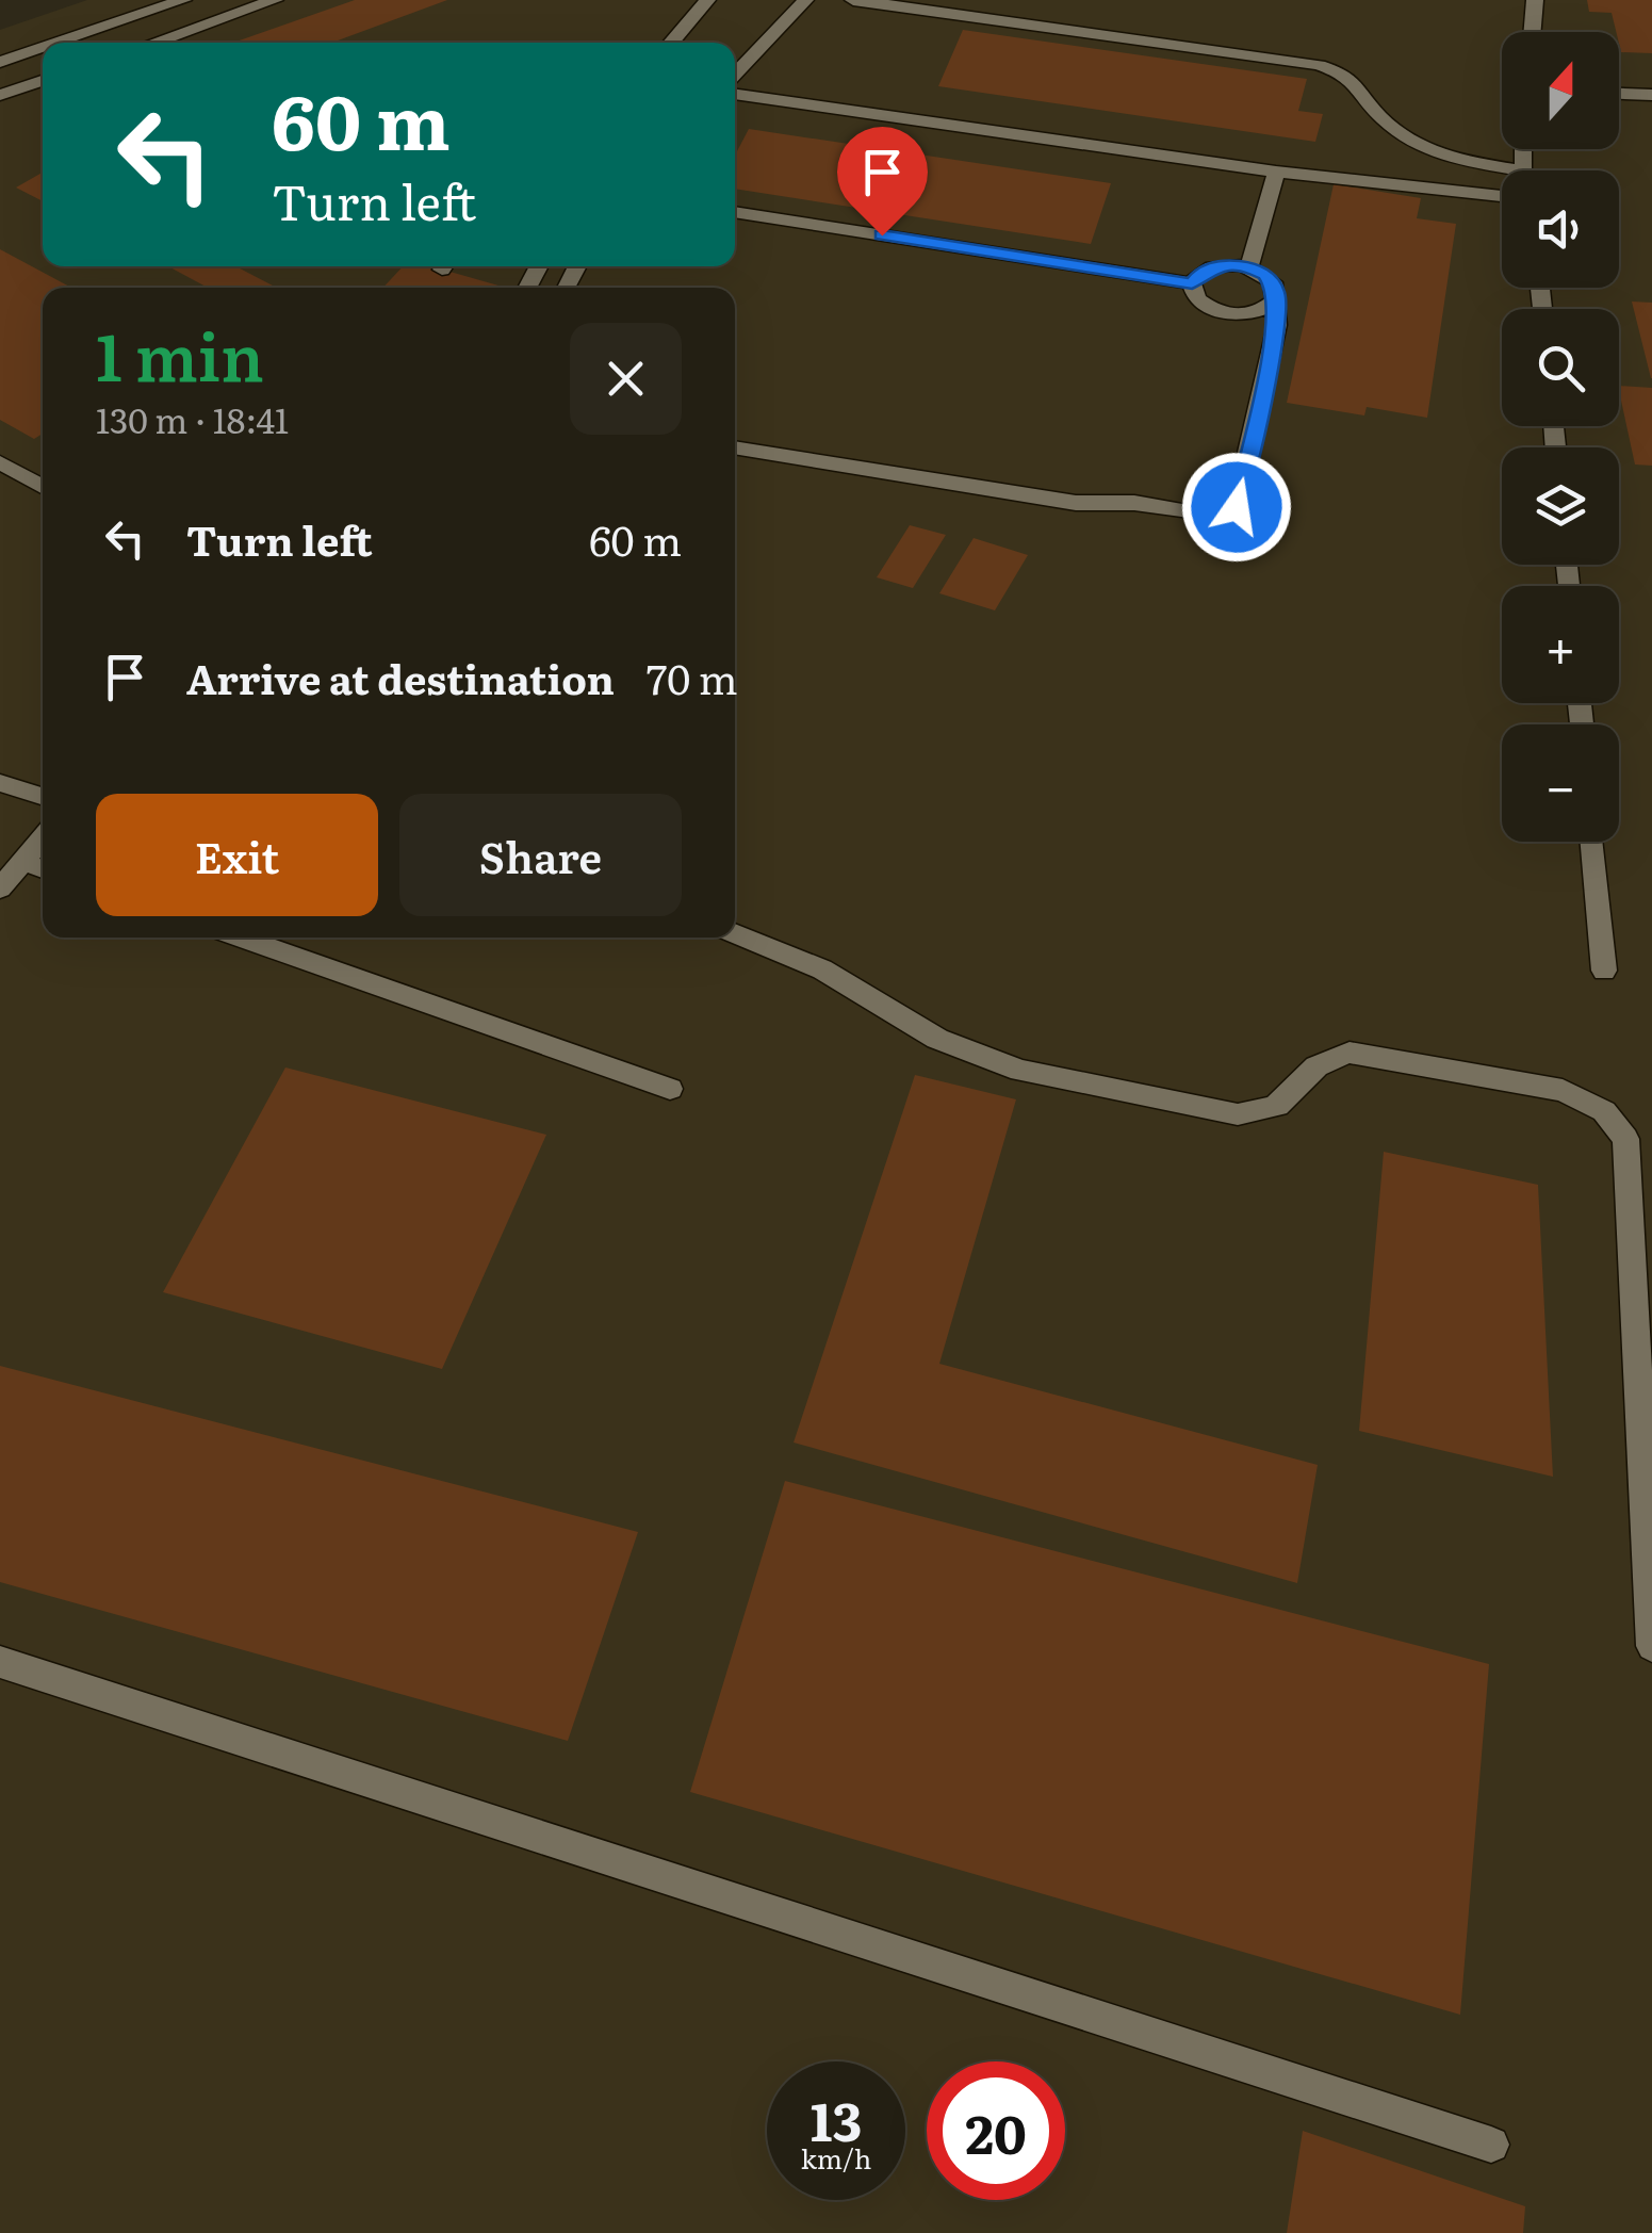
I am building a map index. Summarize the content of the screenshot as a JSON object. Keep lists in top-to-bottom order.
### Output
{
  "north": "top",
  "page": {
    "map_buttons": ["+", "−"],
    "turn": ["60 m", "Turn left"],
    "heading": ["1 min", "130 m · 18:41"],
    "list": [
      {
        "name": "Turn left",
        "value": "60 m"
      },
      {
        "name": "Arrive at destination",
        "value": "70 m"
      }
    ],
    "buttons": ["Exit", "Share"],
    "speed": "13 km/h",
    "limit": "20"
  }
}
